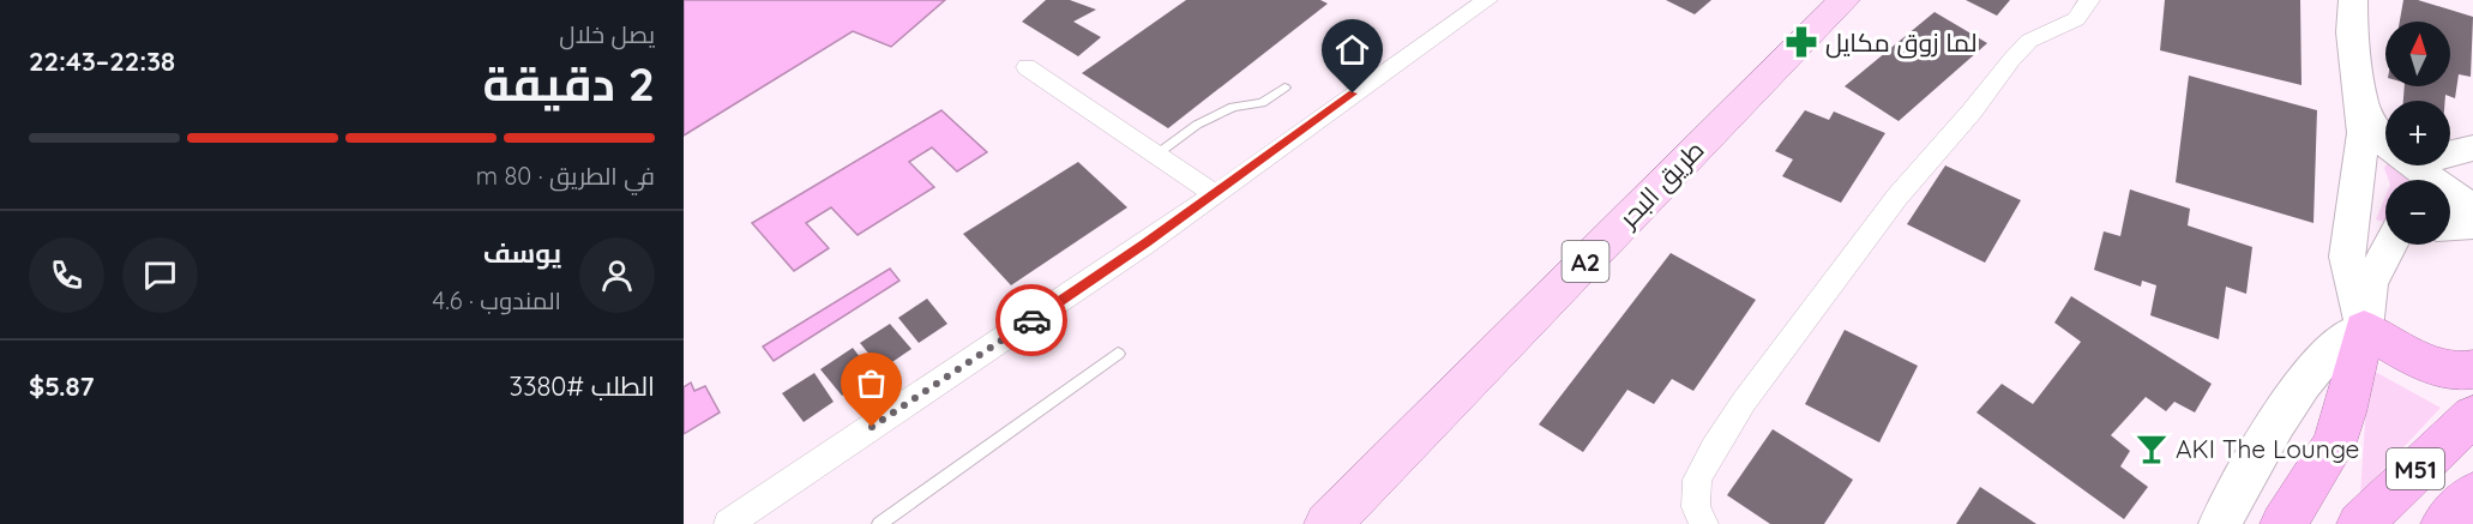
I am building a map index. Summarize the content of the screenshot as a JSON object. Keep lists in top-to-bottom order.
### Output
{
  "streets": {
    "highway": ["M51"],
    "main road": ["طريق البحر", "A2"]
  },
  "places": {
    "pharmacy": ["لما زوق مكايل"],
    "bar": ["AKI The Lounge"]
  },
  "north": "top",
  "page": {
    "heading": ["2 دقيقة", "يصل خلال", "22:38–22:43"],
    "panel": [
      "يوسف",
      "المندوب · 4.6",
      "الطلب #3380",
      "$5.87"
    ],
    "map_buttons": ["+", "−"],
    "bar": "في الطريق · 80 m"
  }
}
